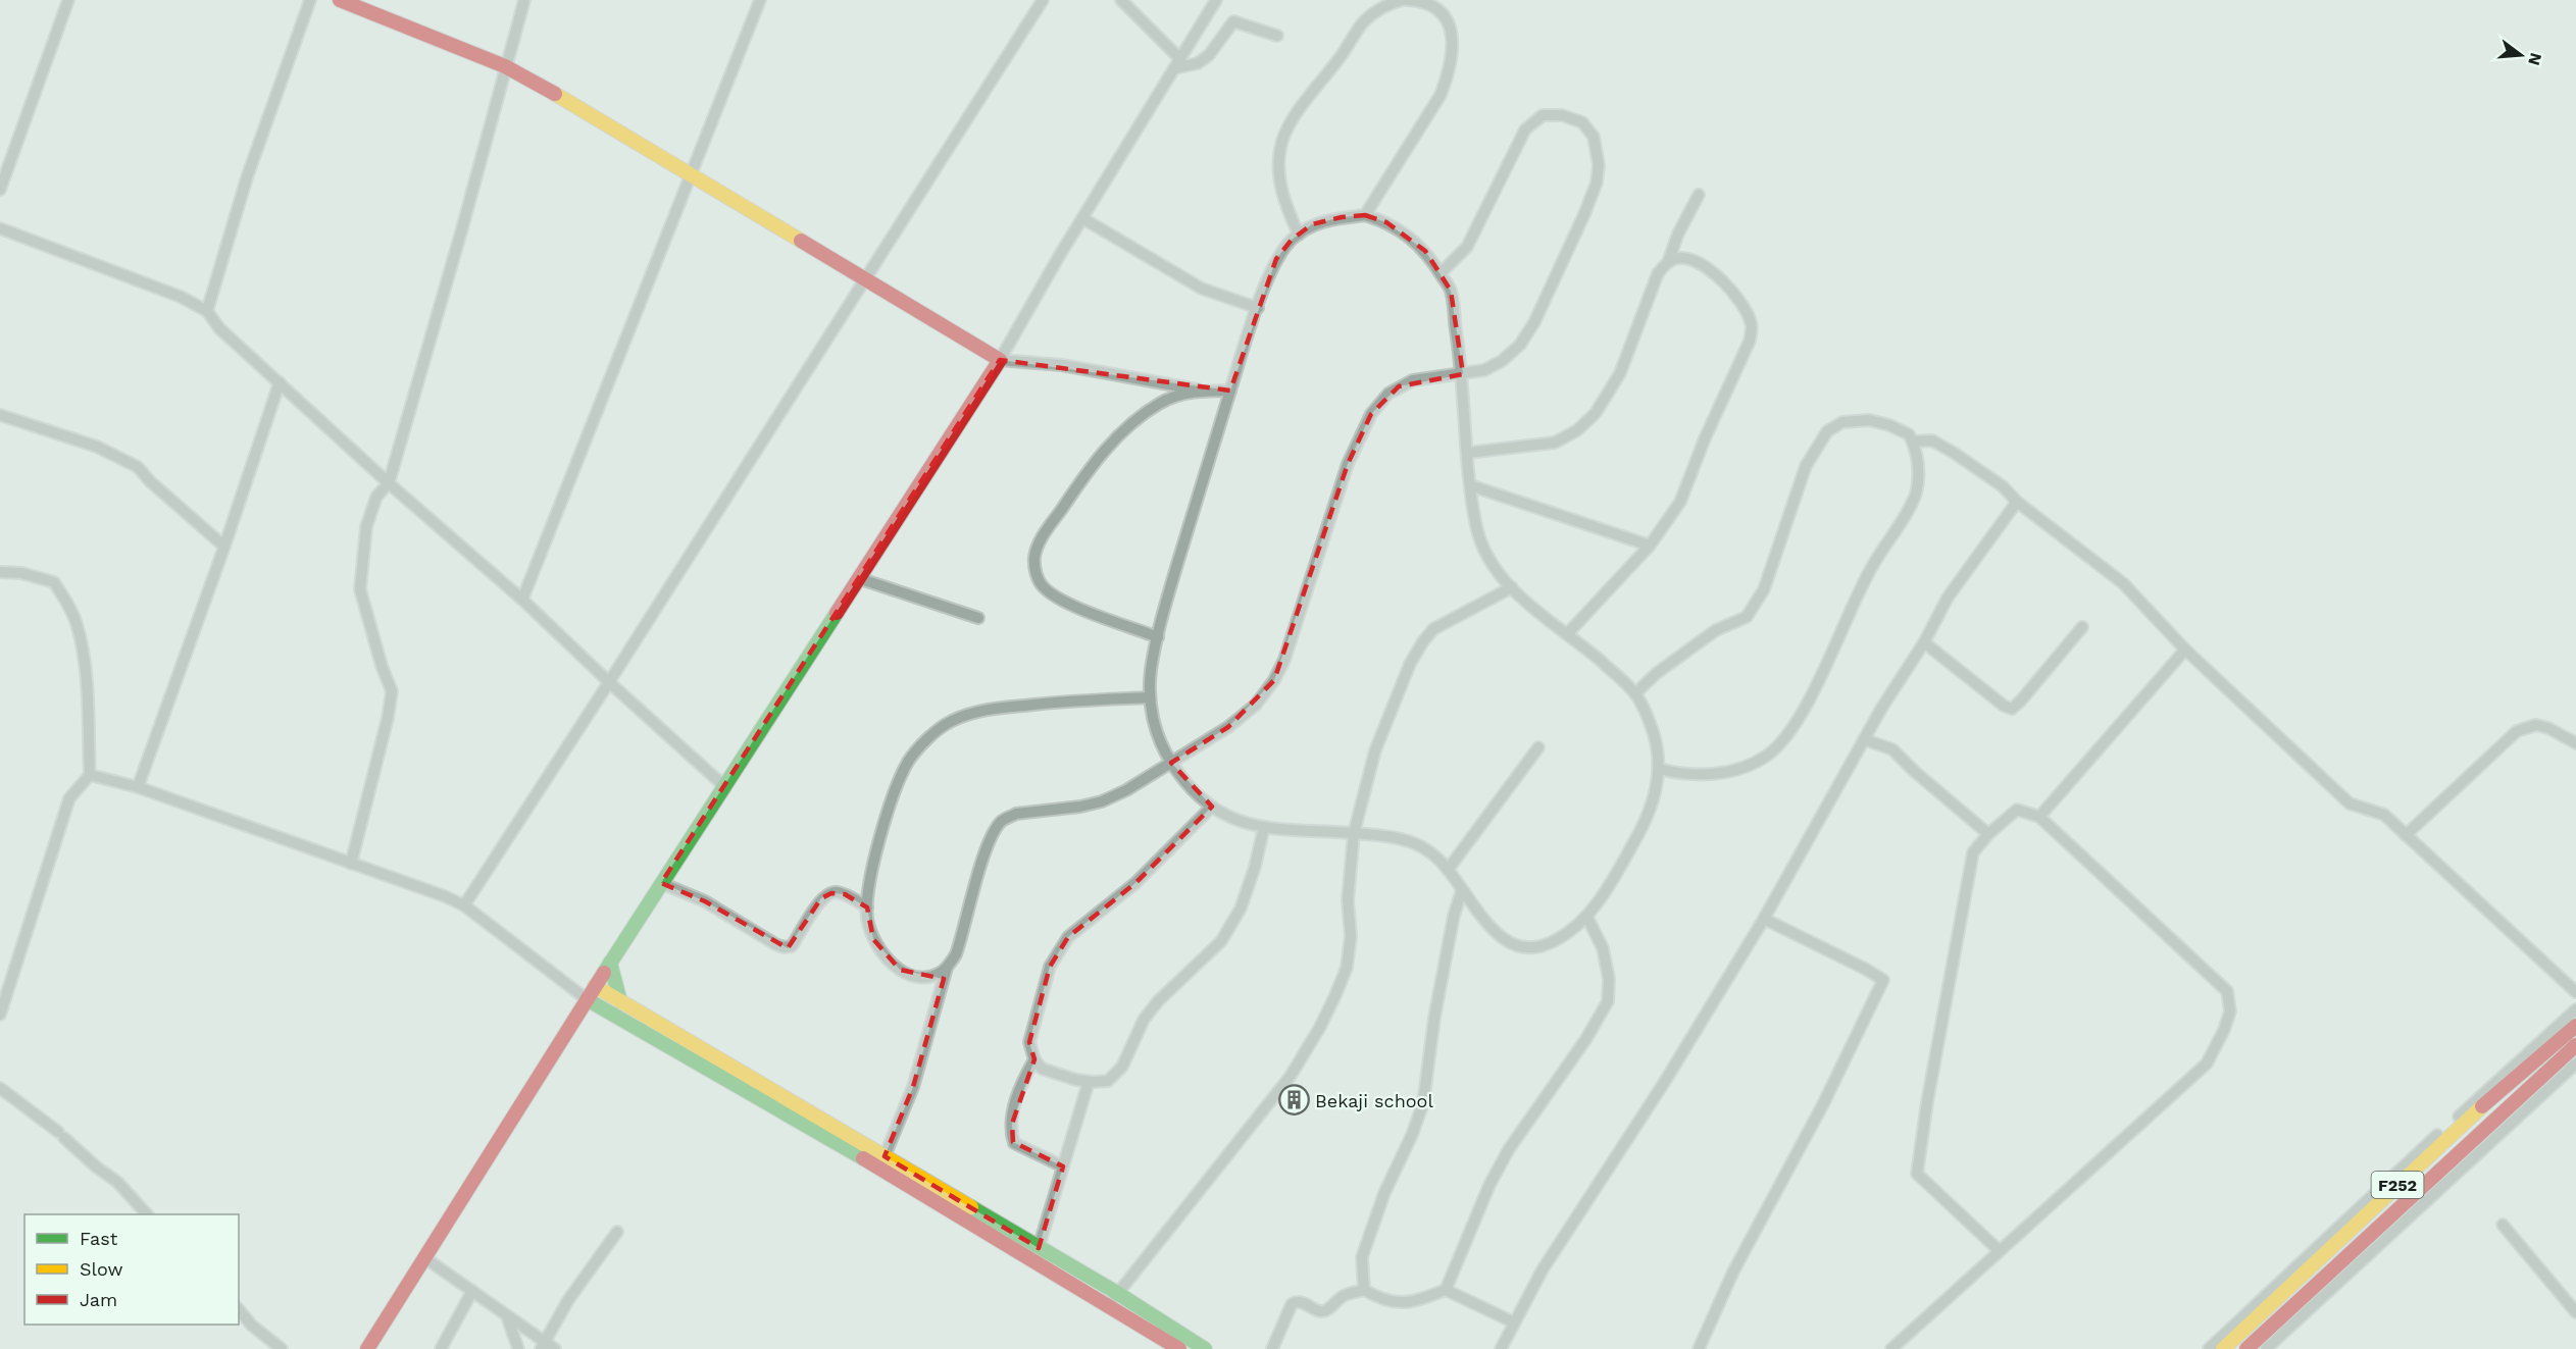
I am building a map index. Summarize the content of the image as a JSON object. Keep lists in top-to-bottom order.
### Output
{
  "streets": {
    "main road": ["F252"]
  },
  "places": {
    "building": ["Bekaji school"]
  },
  "legend": ["Fast", "Slow", "Jam"],
  "north": "right"
}
